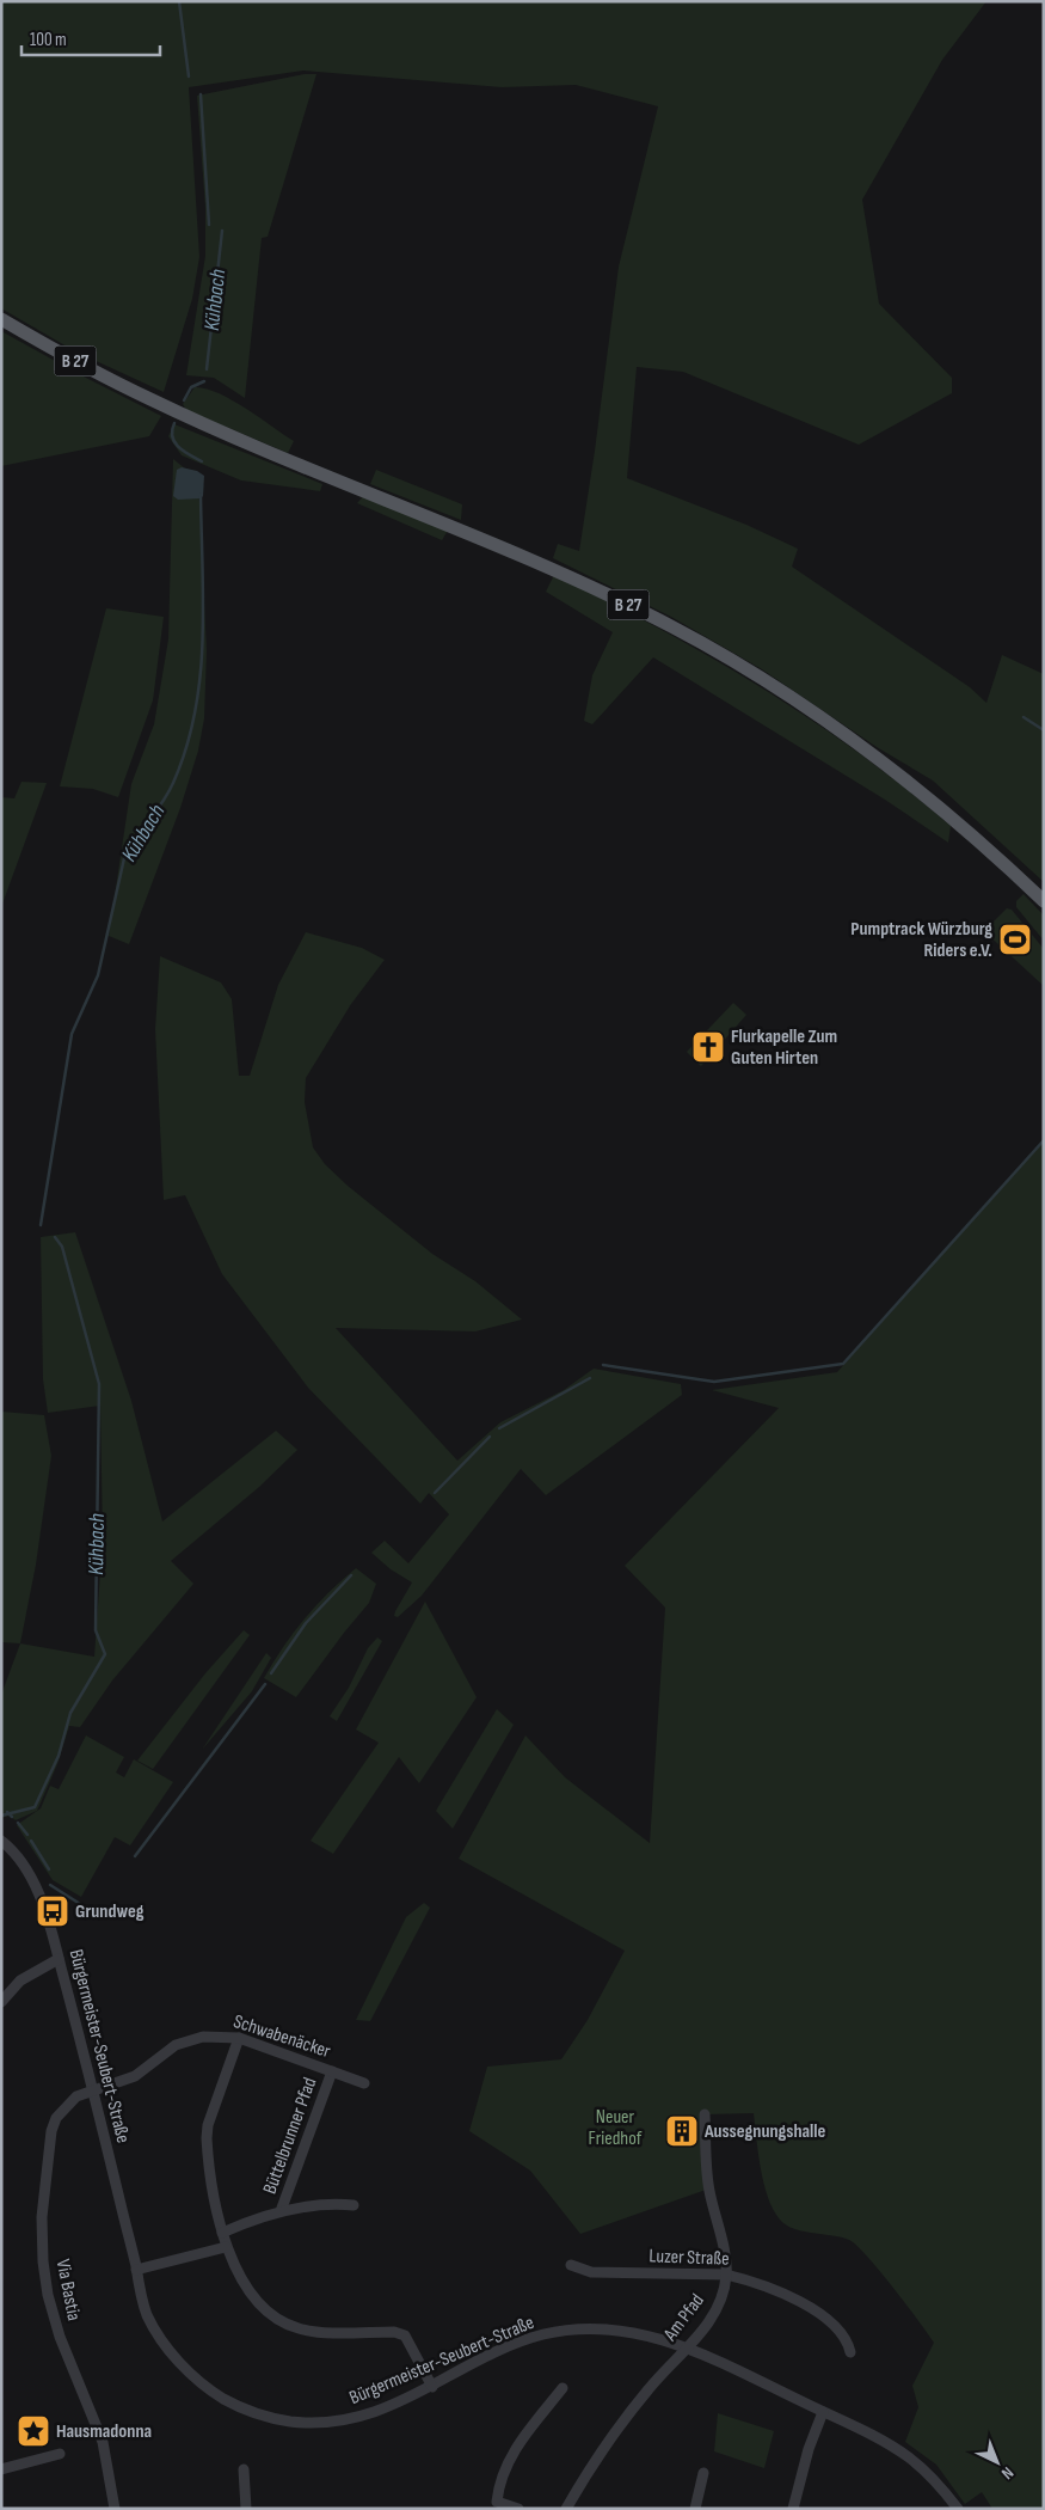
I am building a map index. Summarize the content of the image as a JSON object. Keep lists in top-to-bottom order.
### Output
{
  "streets": {
    "main road": ["B 27"],
    "street": [
      "Schwabenäcker",
      "Bürgermeister-Seubert-Straße",
      "Büttelbrunner Pfad",
      "Luzer Straße",
      "Via Bastia",
      "Am Pfad"
    ]
  },
  "crossings": [
    ["Schwabenäcker", "Bürgermeister-Seubert-Straße"],
    ["Schwabenäcker", "Büttelbrunner Pfad"],
    ["Schwabenäcker", "Via Bastia"],
    ["Bürgermeister-Seubert-Straße", "Via Bastia"],
    ["Bürgermeister-Seubert-Straße", "Am Pfad"],
    ["Luzer Straße", "Am Pfad"]
  ],
  "water": ["Kühbach"],
  "parks": ["Neuer Friedhof"],
  "places": {
    "sports": ["Pumptrack Würzburg Riders e.V."],
    "church": ["Flurkapelle Zum Guten Hirten"],
    "bus stop": ["Grundweg"],
    "building": ["Aussegnungshalle"],
    "place": ["Hausmadonna"]
  },
  "scale_bar": "100 m",
  "north": "bottom right"
}
